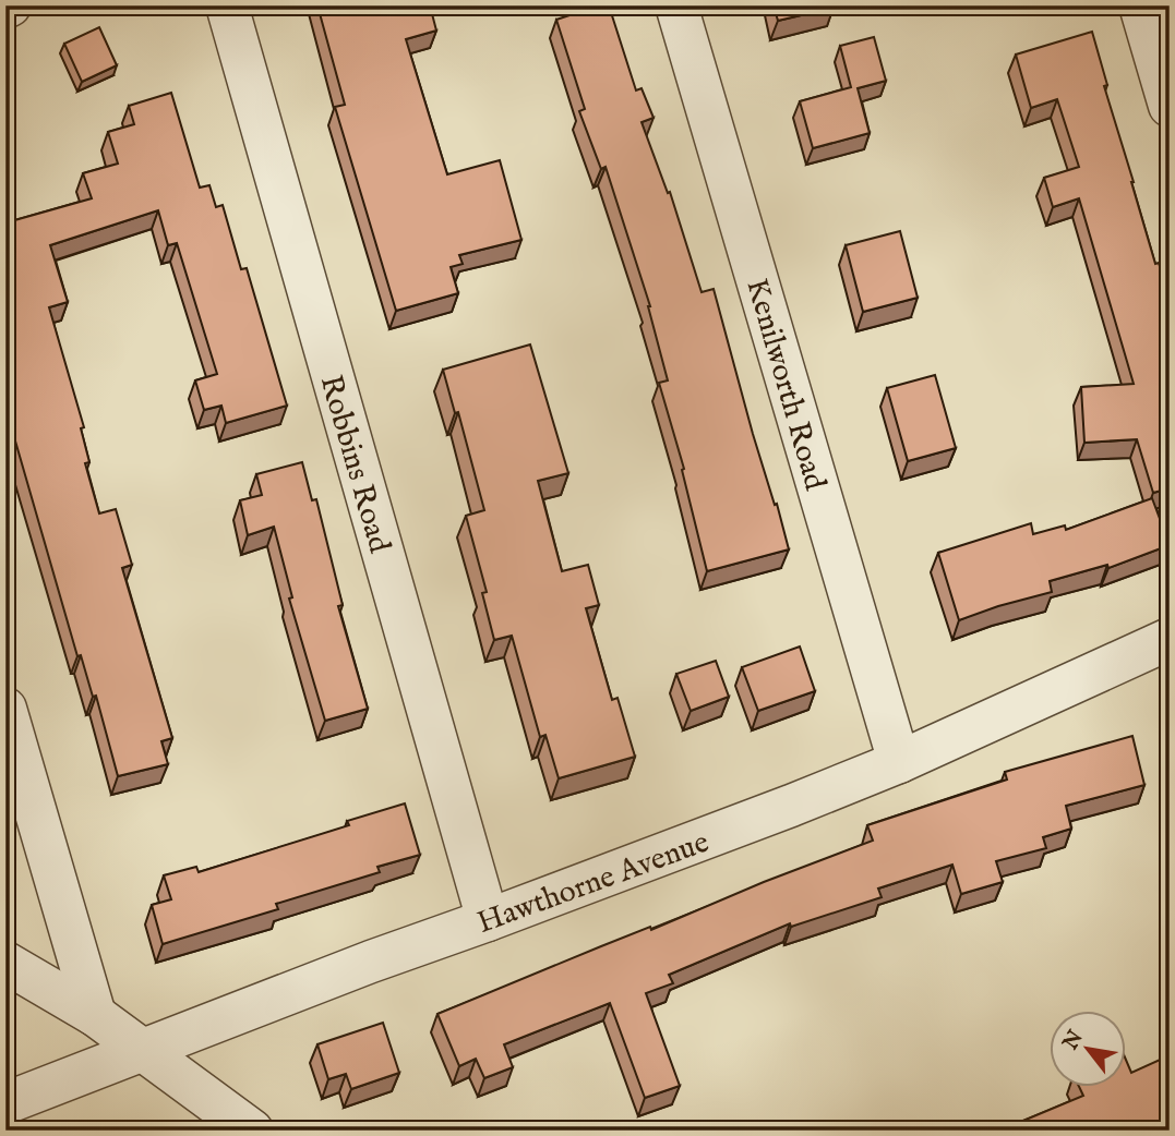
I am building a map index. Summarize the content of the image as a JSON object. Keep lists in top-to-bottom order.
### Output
{
  "streets": {
    "street": ["Kenilworth Road", "Robbins Road", "Hawthorne Avenue"]
  },
  "crossings": [
    ["Kenilworth Road", "Hawthorne Avenue"],
    ["Robbins Road", "Hawthorne Avenue"]
  ],
  "north": "top left"
}
